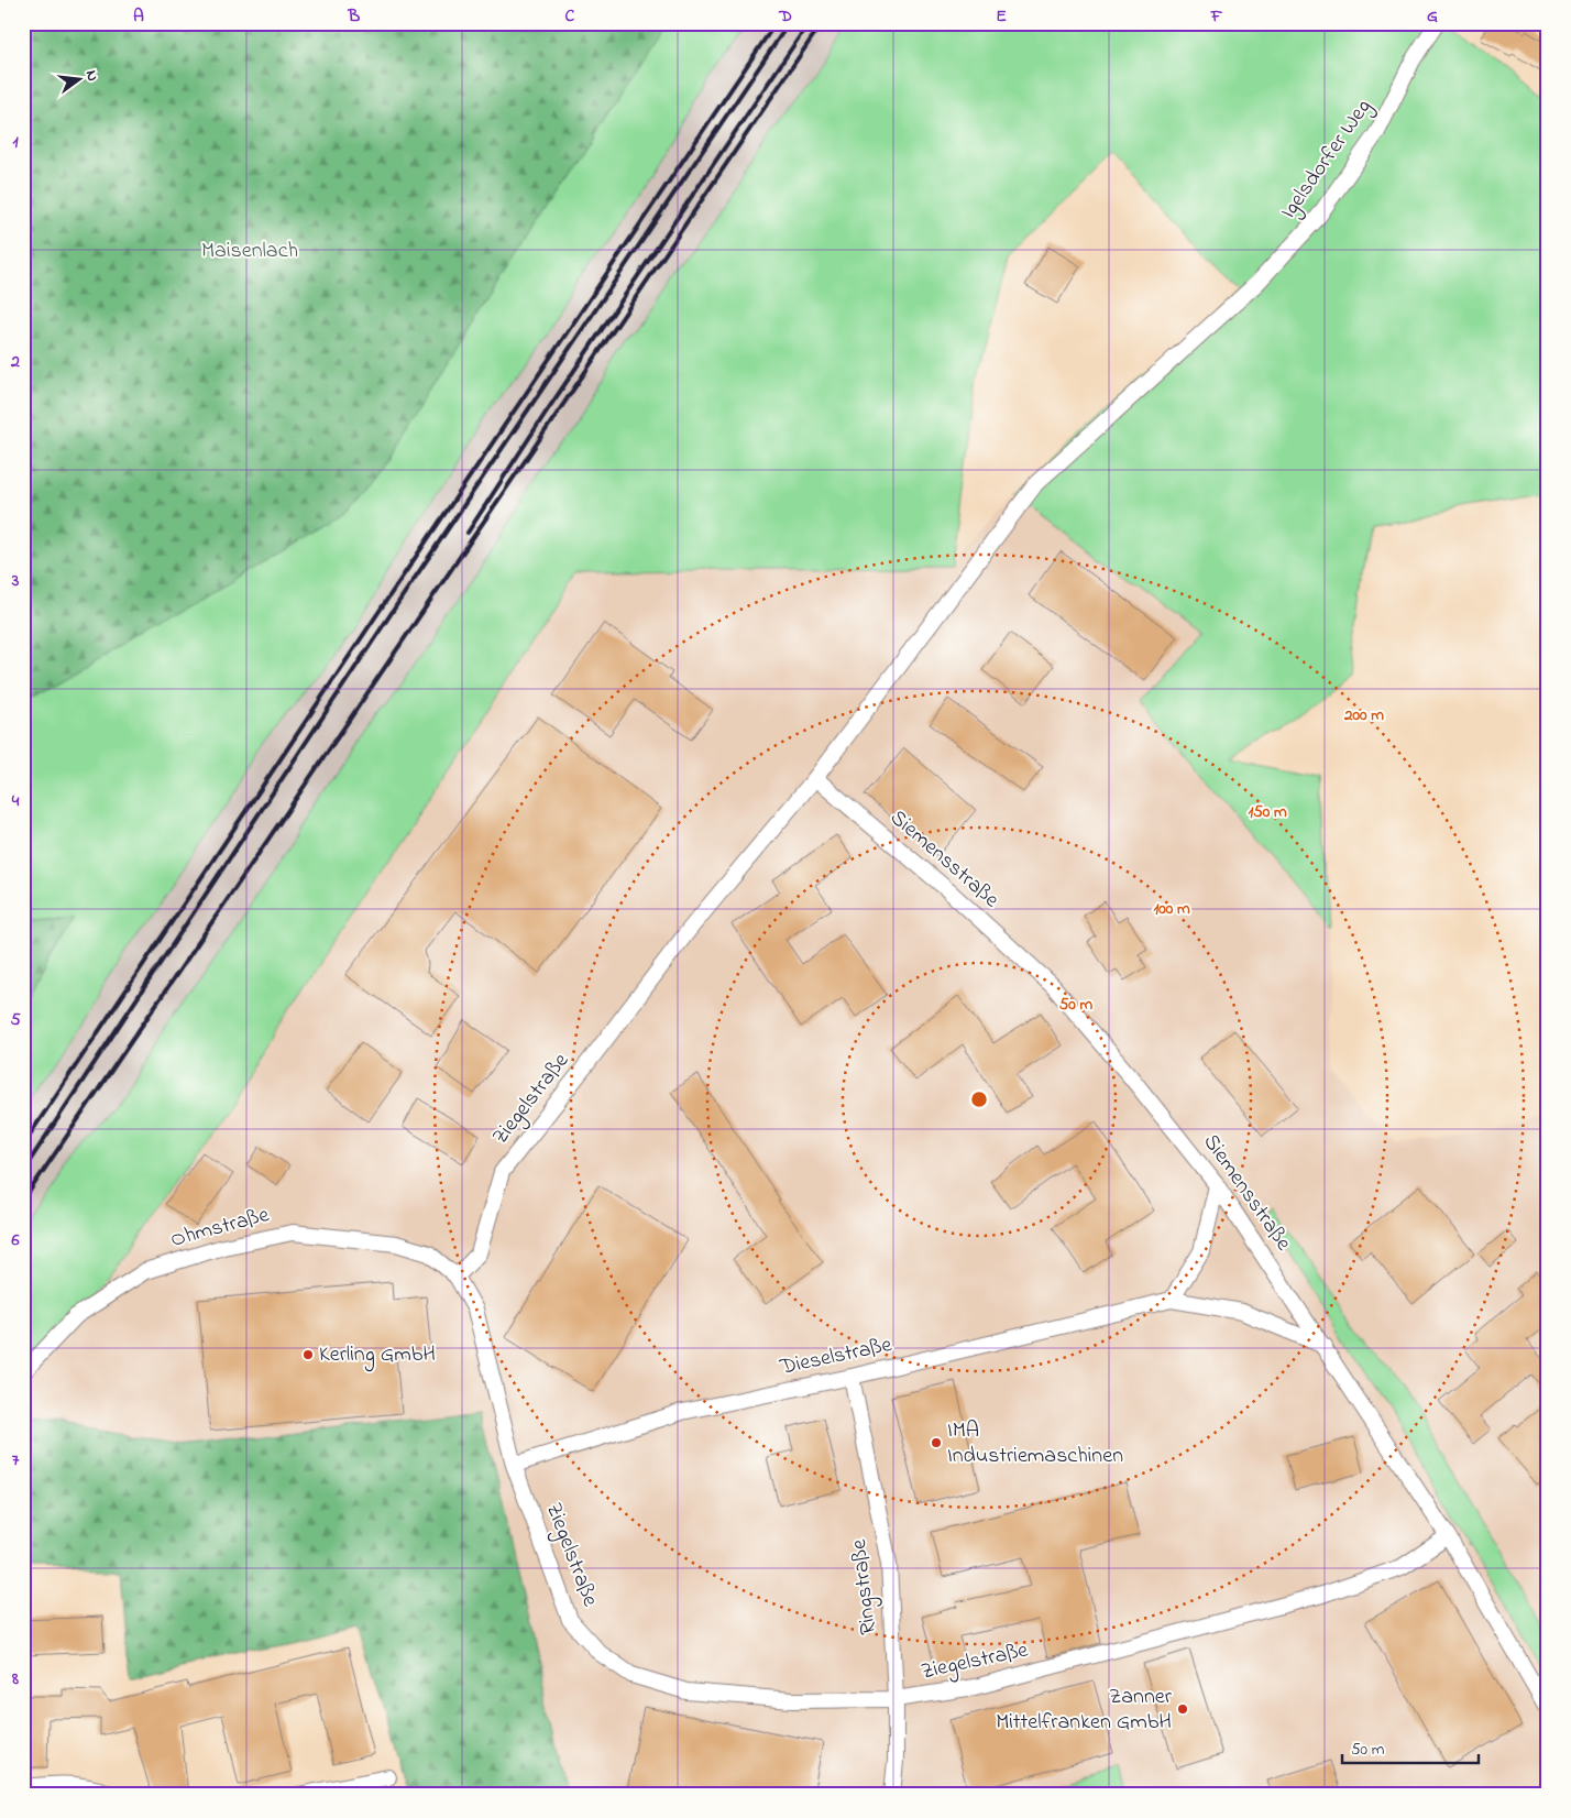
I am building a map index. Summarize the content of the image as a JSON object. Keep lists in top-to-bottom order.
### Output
{
  "streets": {
    "street": [
      "Igelsdorfer Weg",
      "Siemensstraße",
      "Ziegelstraße",
      "Ohmstraße",
      "Dieselstraße",
      "Ringstraße"
    ]
  },
  "crossings": [
    ["Igelsdorfer Weg", "Siemensstraße"],
    ["Igelsdorfer Weg", "Ziegelstraße"],
    ["Siemensstraße", "Ziegelstraße"],
    ["Siemensstraße", "Dieselstraße"],
    ["Ziegelstraße", "Ohmstraße"],
    ["Ziegelstraße", "Dieselstraße"],
    ["Ziegelstraße", "Ringstraße"],
    ["Dieselstraße", "Ringstraße"]
  ],
  "parks": ["Maisenlach"],
  "places": ["Kerling GmbH", "IMA Industriemaschinen", "Zanner Mittelfranken GmbH"],
  "scale_bar": "50 m",
  "north": "right",
  "grid": {
    "columns": [
      "A",
      "B",
      "C",
      "D",
      "E",
      "F",
      "G"
    ],
    "rows": [
      "1",
      "2",
      "3",
      "4",
      "5",
      "6",
      "7",
      "8"
    ]
  },
  "rings": [
    "200 m",
    "150 m",
    "100 m",
    "50 m"
  ]
}
